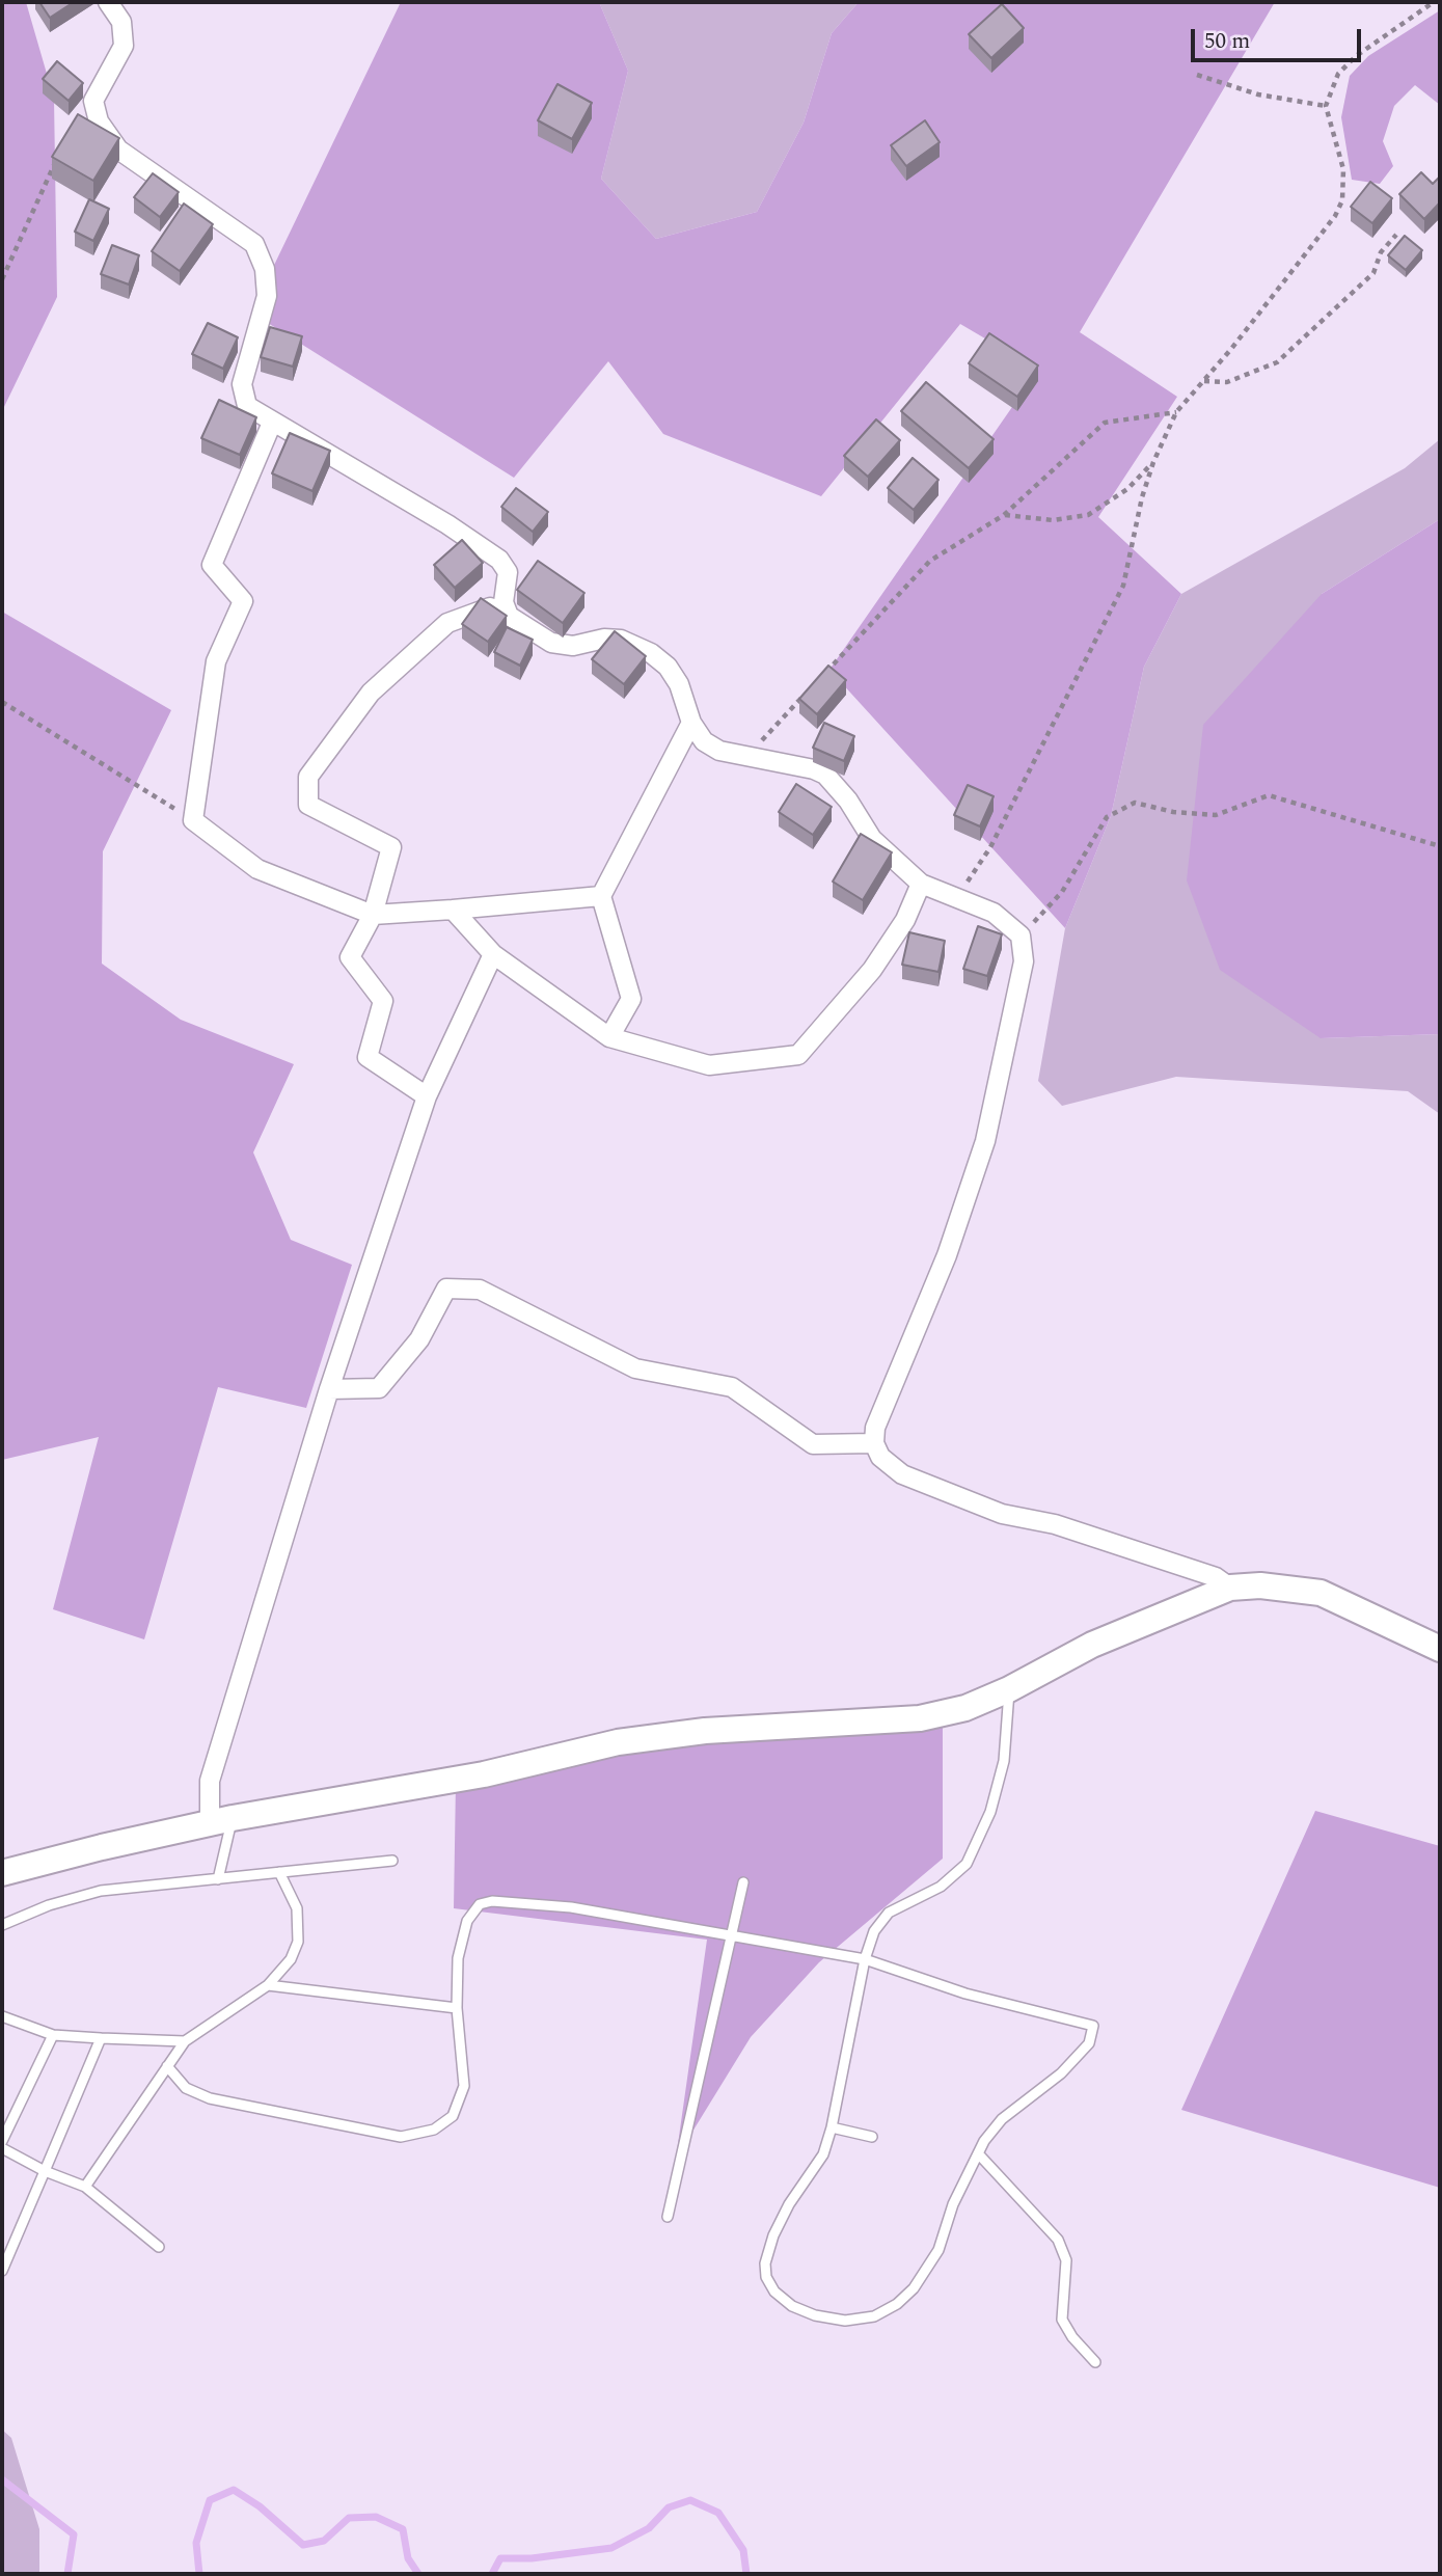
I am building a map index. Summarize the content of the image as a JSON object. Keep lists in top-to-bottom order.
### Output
{
  "scale_bar": "50 m"
}
